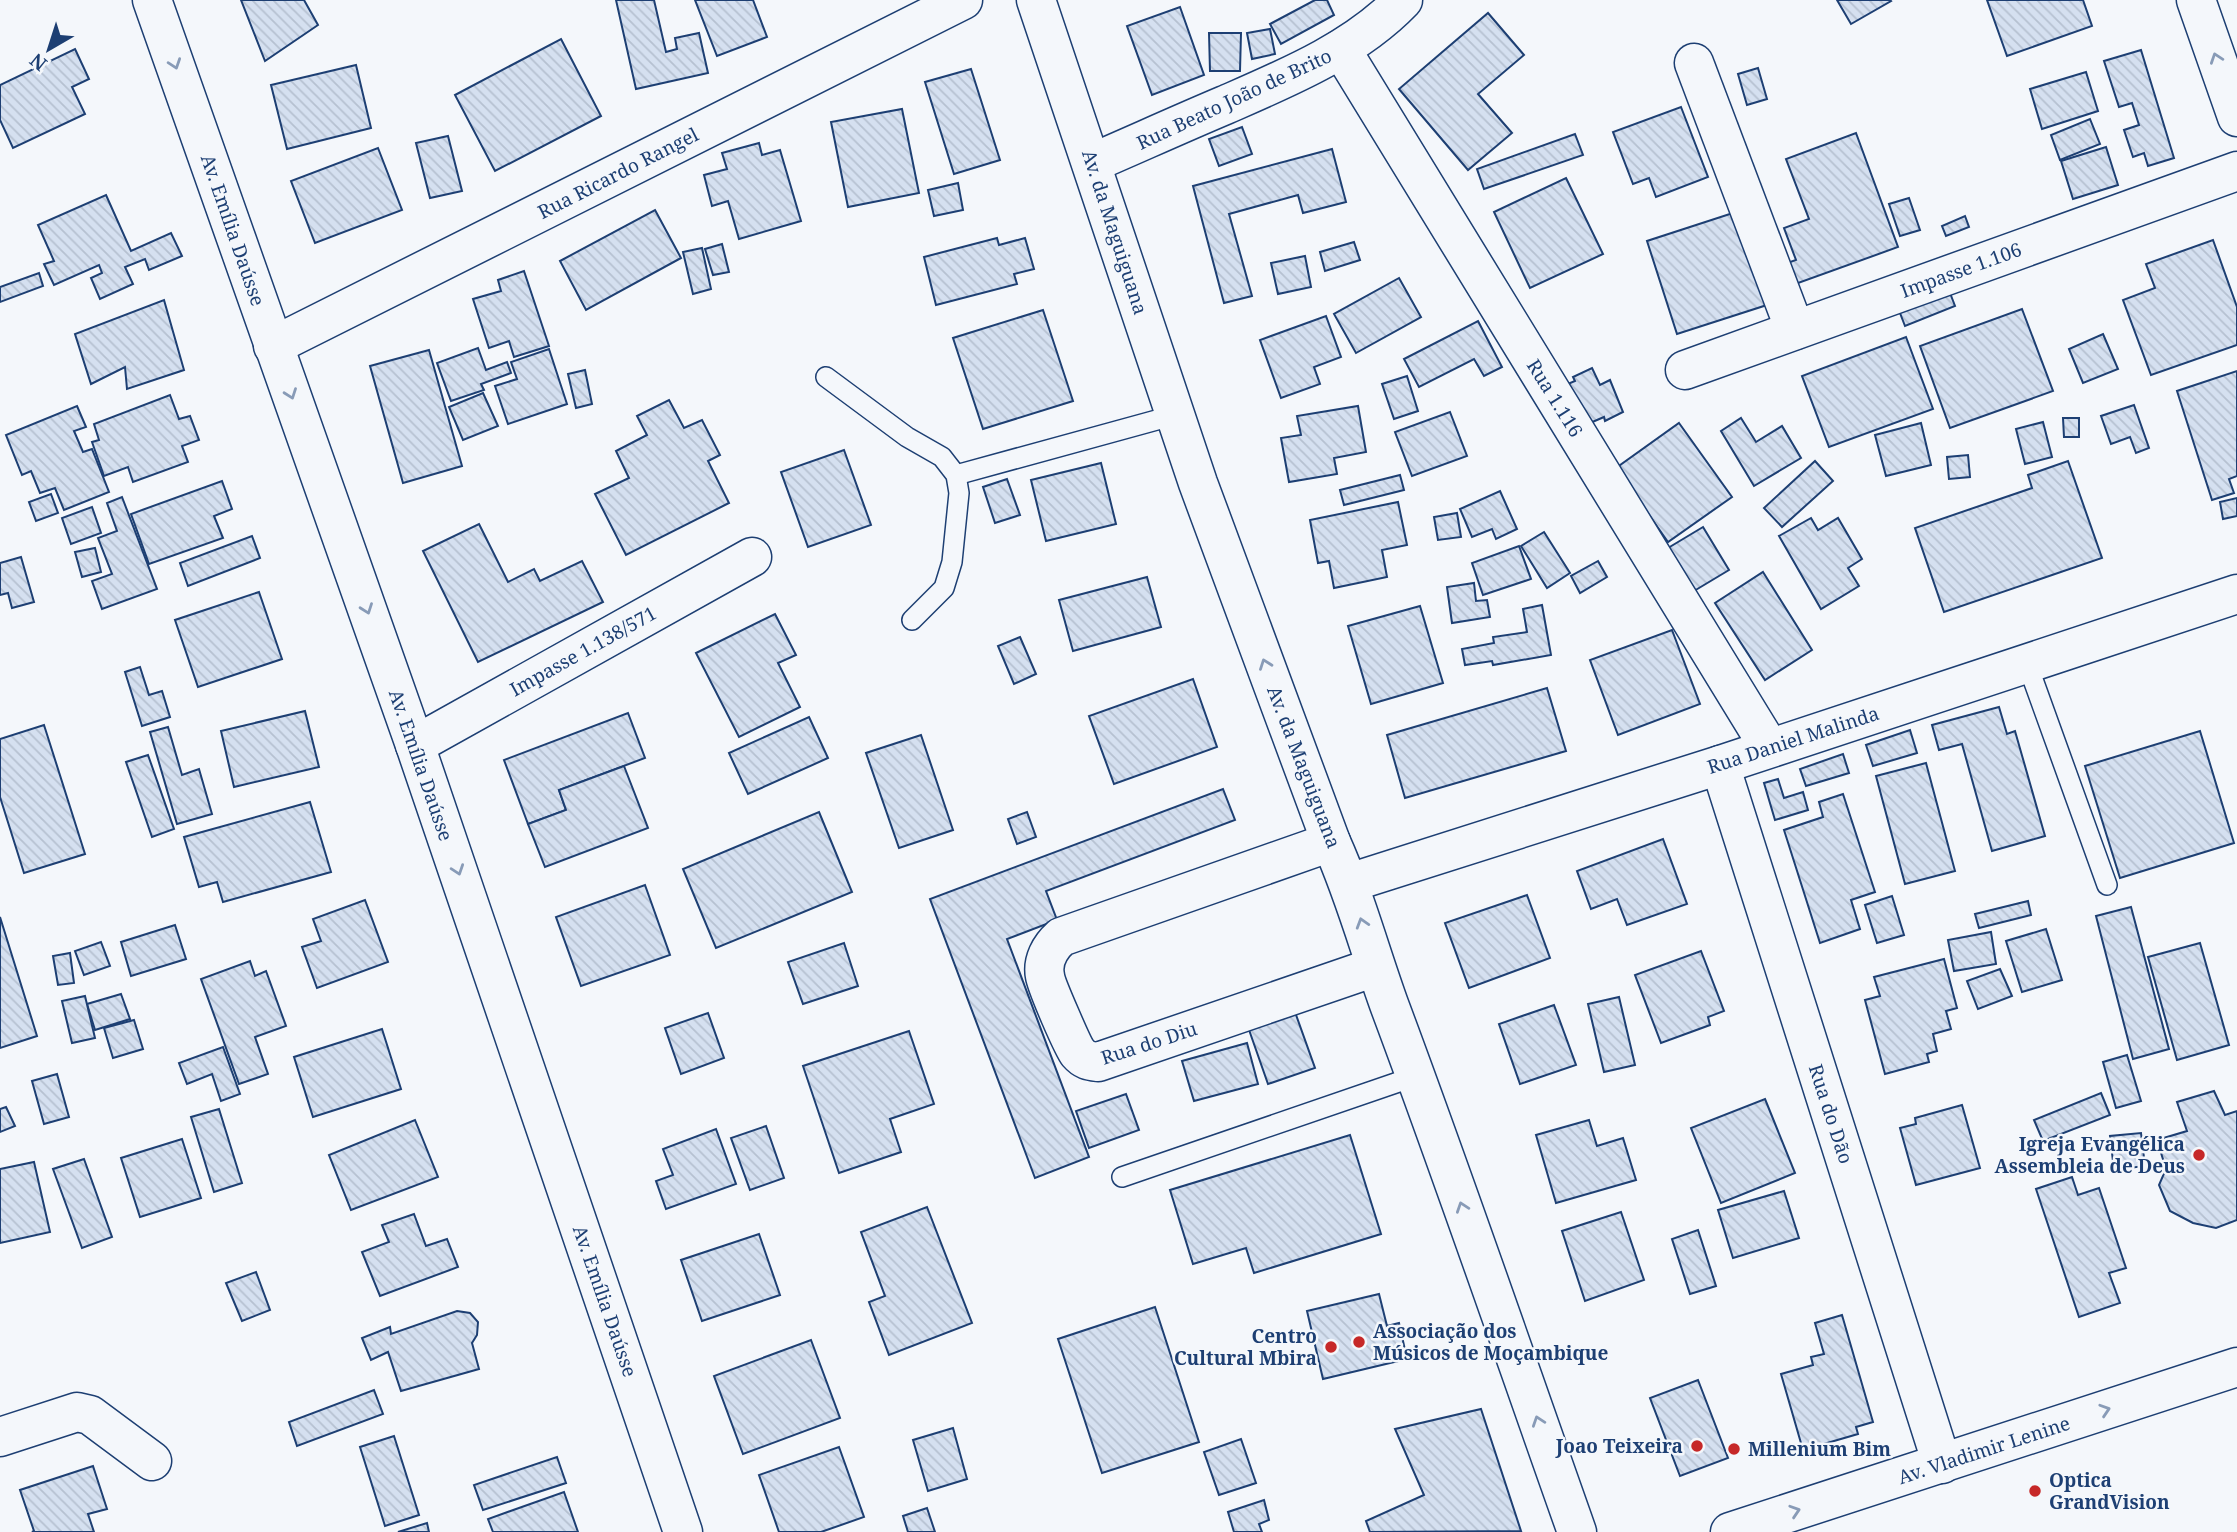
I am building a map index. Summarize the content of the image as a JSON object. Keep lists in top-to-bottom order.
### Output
{
  "streets": {
    "street": [
      "Rua Beato João de Brito",
      "Rua Ricardo Rangel",
      "Av. Emília Daússe",
      "Av. da Maguiguana",
      "Impasse 1.106",
      "Rua 1.116",
      "Impasse 1.138/571",
      "Rua Daniel Malinda",
      "Rua do Diu",
      "Rua do Dão",
      "Av. Vladimir Lenine"
    ]
  },
  "crossings": [
    ["Rua Beato João de Brito", "Av. da Maguiguana"],
    ["Rua Beato João de Brito", "Rua 1.116"],
    ["Rua Ricardo Rangel", "Av. Emília Daússe"],
    ["Av. Emília Daússe", "Impasse 1.138/571"],
    ["Av. da Maguiguana", "Rua Daniel Malinda"],
    ["Av. da Maguiguana", "Rua do Diu"],
    ["Rua 1.116", "Rua Daniel Malinda"],
    ["Rua Daniel Malinda", "Rua do Dão"],
    ["Rua do Dão", "Av. Vladimir Lenine"]
  ],
  "one_way": ["Av. Emília Daússe", "Av. da Maguiguana", "Av. Vladimir Lenine"],
  "places": [
    "Igreja Evangélica Assembleia de Deus",
    "Associação dos Músicos de Moçambique",
    "Centro Cultural Mbira",
    "Joao Teixeira",
    "Millenium Bim",
    "Optica GrandVision"
  ],
  "north": "bottom left"
}
